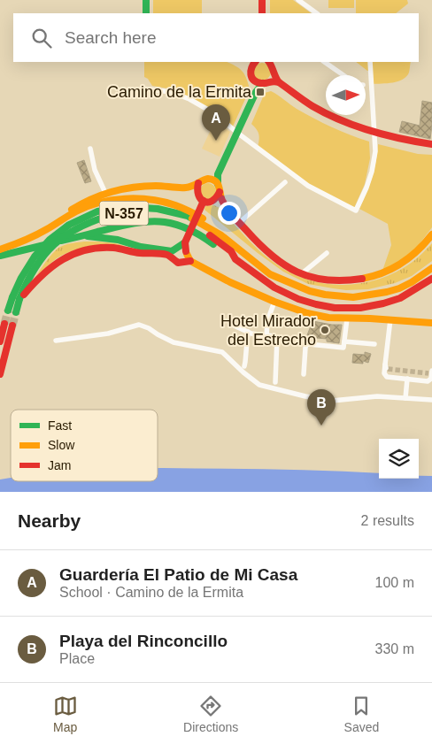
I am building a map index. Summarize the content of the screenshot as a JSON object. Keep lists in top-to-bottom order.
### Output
{
  "streets": {
    "main road": ["N-357"]
  },
  "places": {
    "transit": ["Camino de la Ermita"],
    "other": ["Hotel Mirador del Estrecho"]
  },
  "legend": ["Fast", "Slow", "Jam"],
  "north": "right",
  "page": {
    "search": "Search here",
    "pins": ["A", "B"],
    "heading": ["Nearby", "2 results"],
    "list": [
      {
        "mark": "A",
        "name": "Guardería El Patio de Mi Casa",
        "note": "School · Camino de la Ermita",
        "value": "100 m"
      },
      {
        "mark": "B",
        "name": "Playa del Rinconcillo",
        "note": "Place",
        "value": "330 m"
      }
    ],
    "nav": ["Map", "Directions", "Saved"]
  }
}
